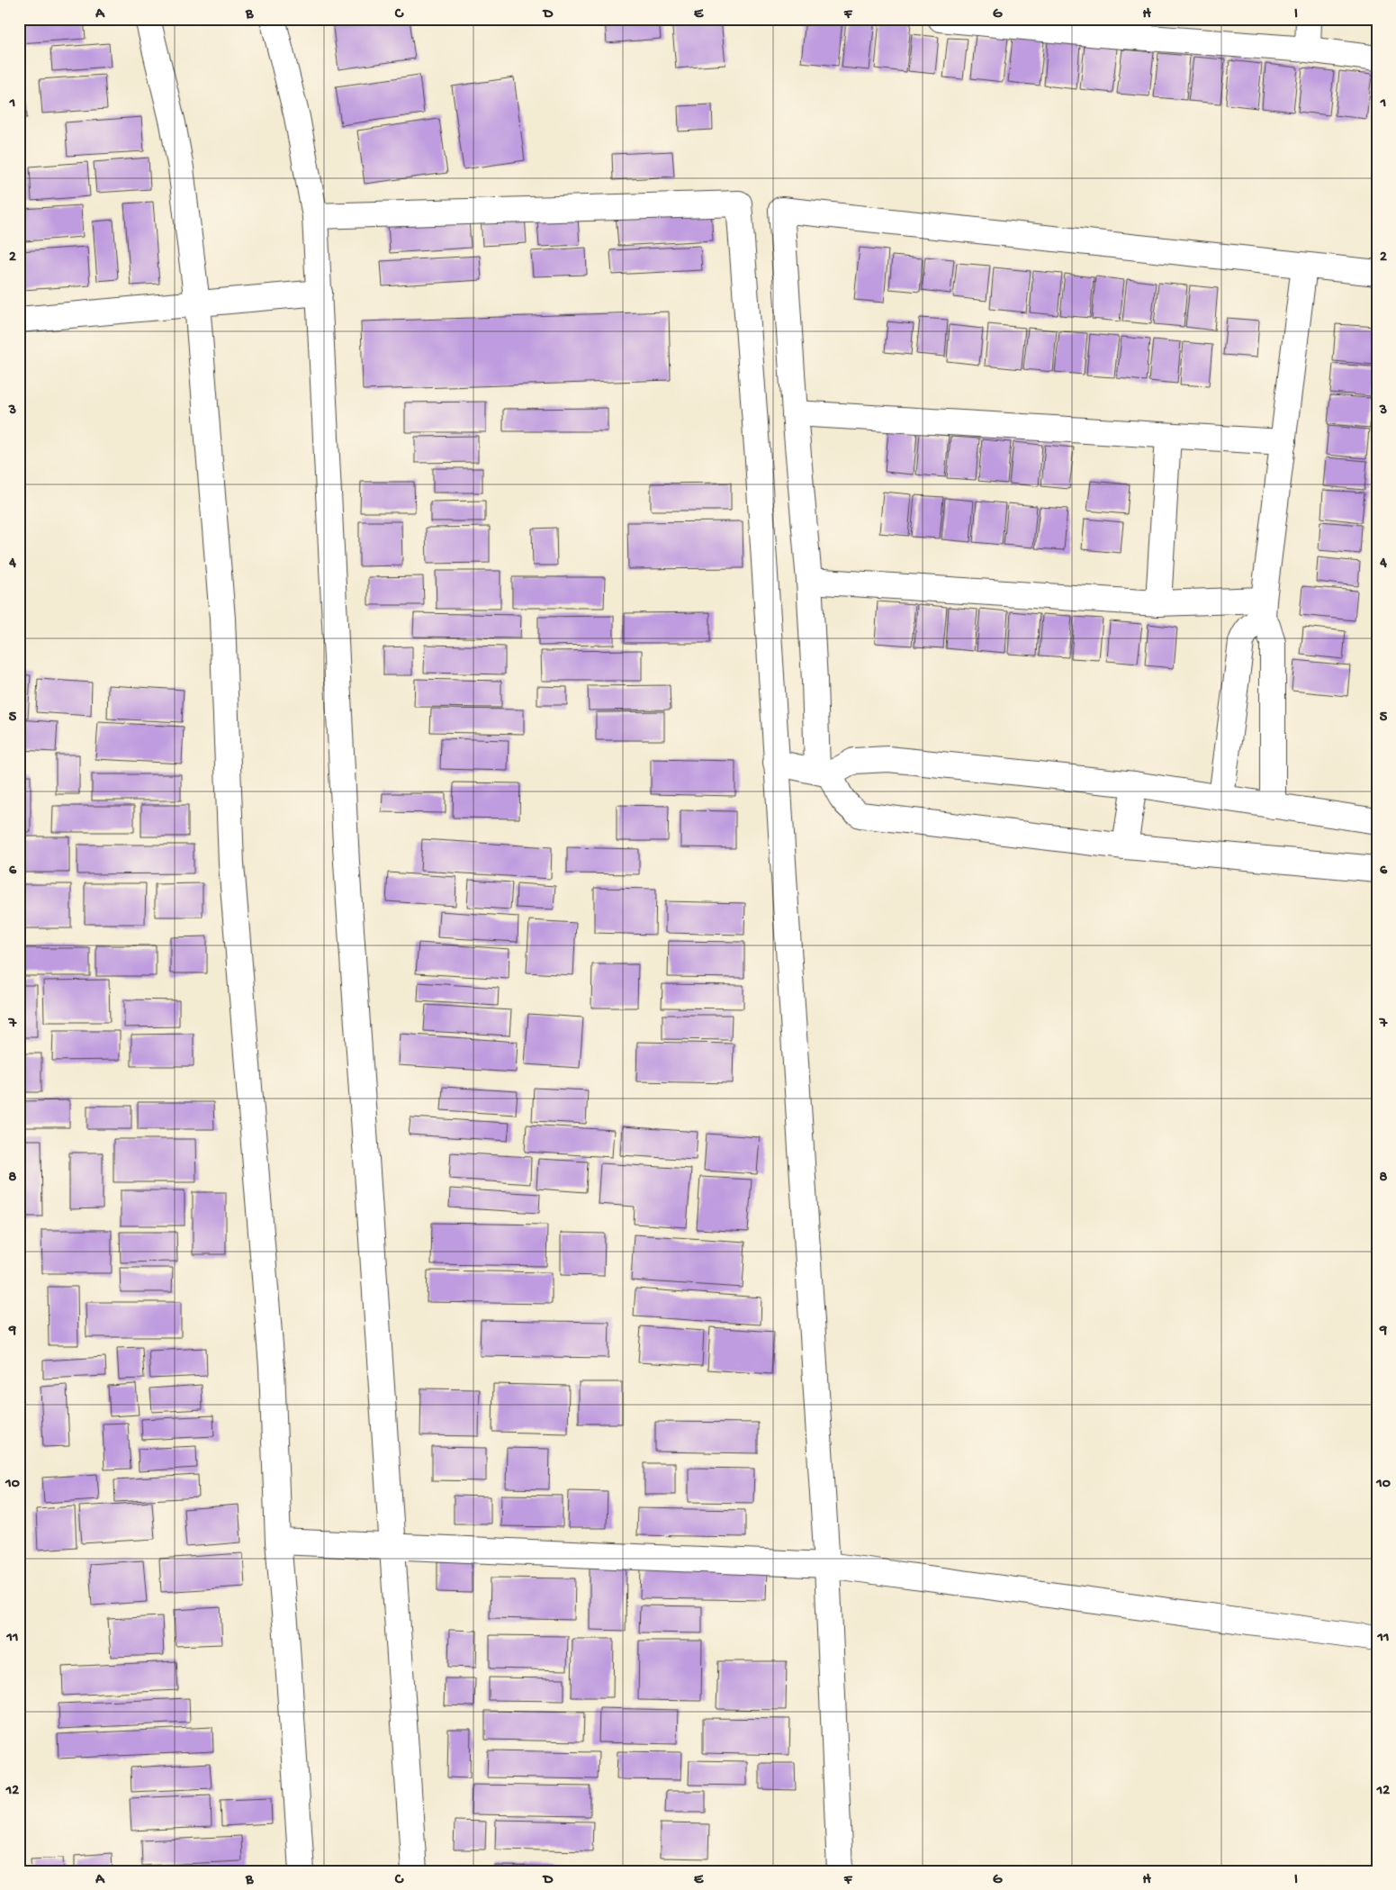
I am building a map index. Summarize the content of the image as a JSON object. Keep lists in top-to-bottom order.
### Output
{
  "grid": {
    "columns": [
      "A",
      "B",
      "C",
      "D",
      "E",
      "F",
      "G",
      "H",
      "I"
    ],
    "rows": [
      "1",
      "2",
      "3",
      "4",
      "5",
      "6",
      "7",
      "8",
      "9",
      "10",
      "11",
      "12"
    ]
  }
}
